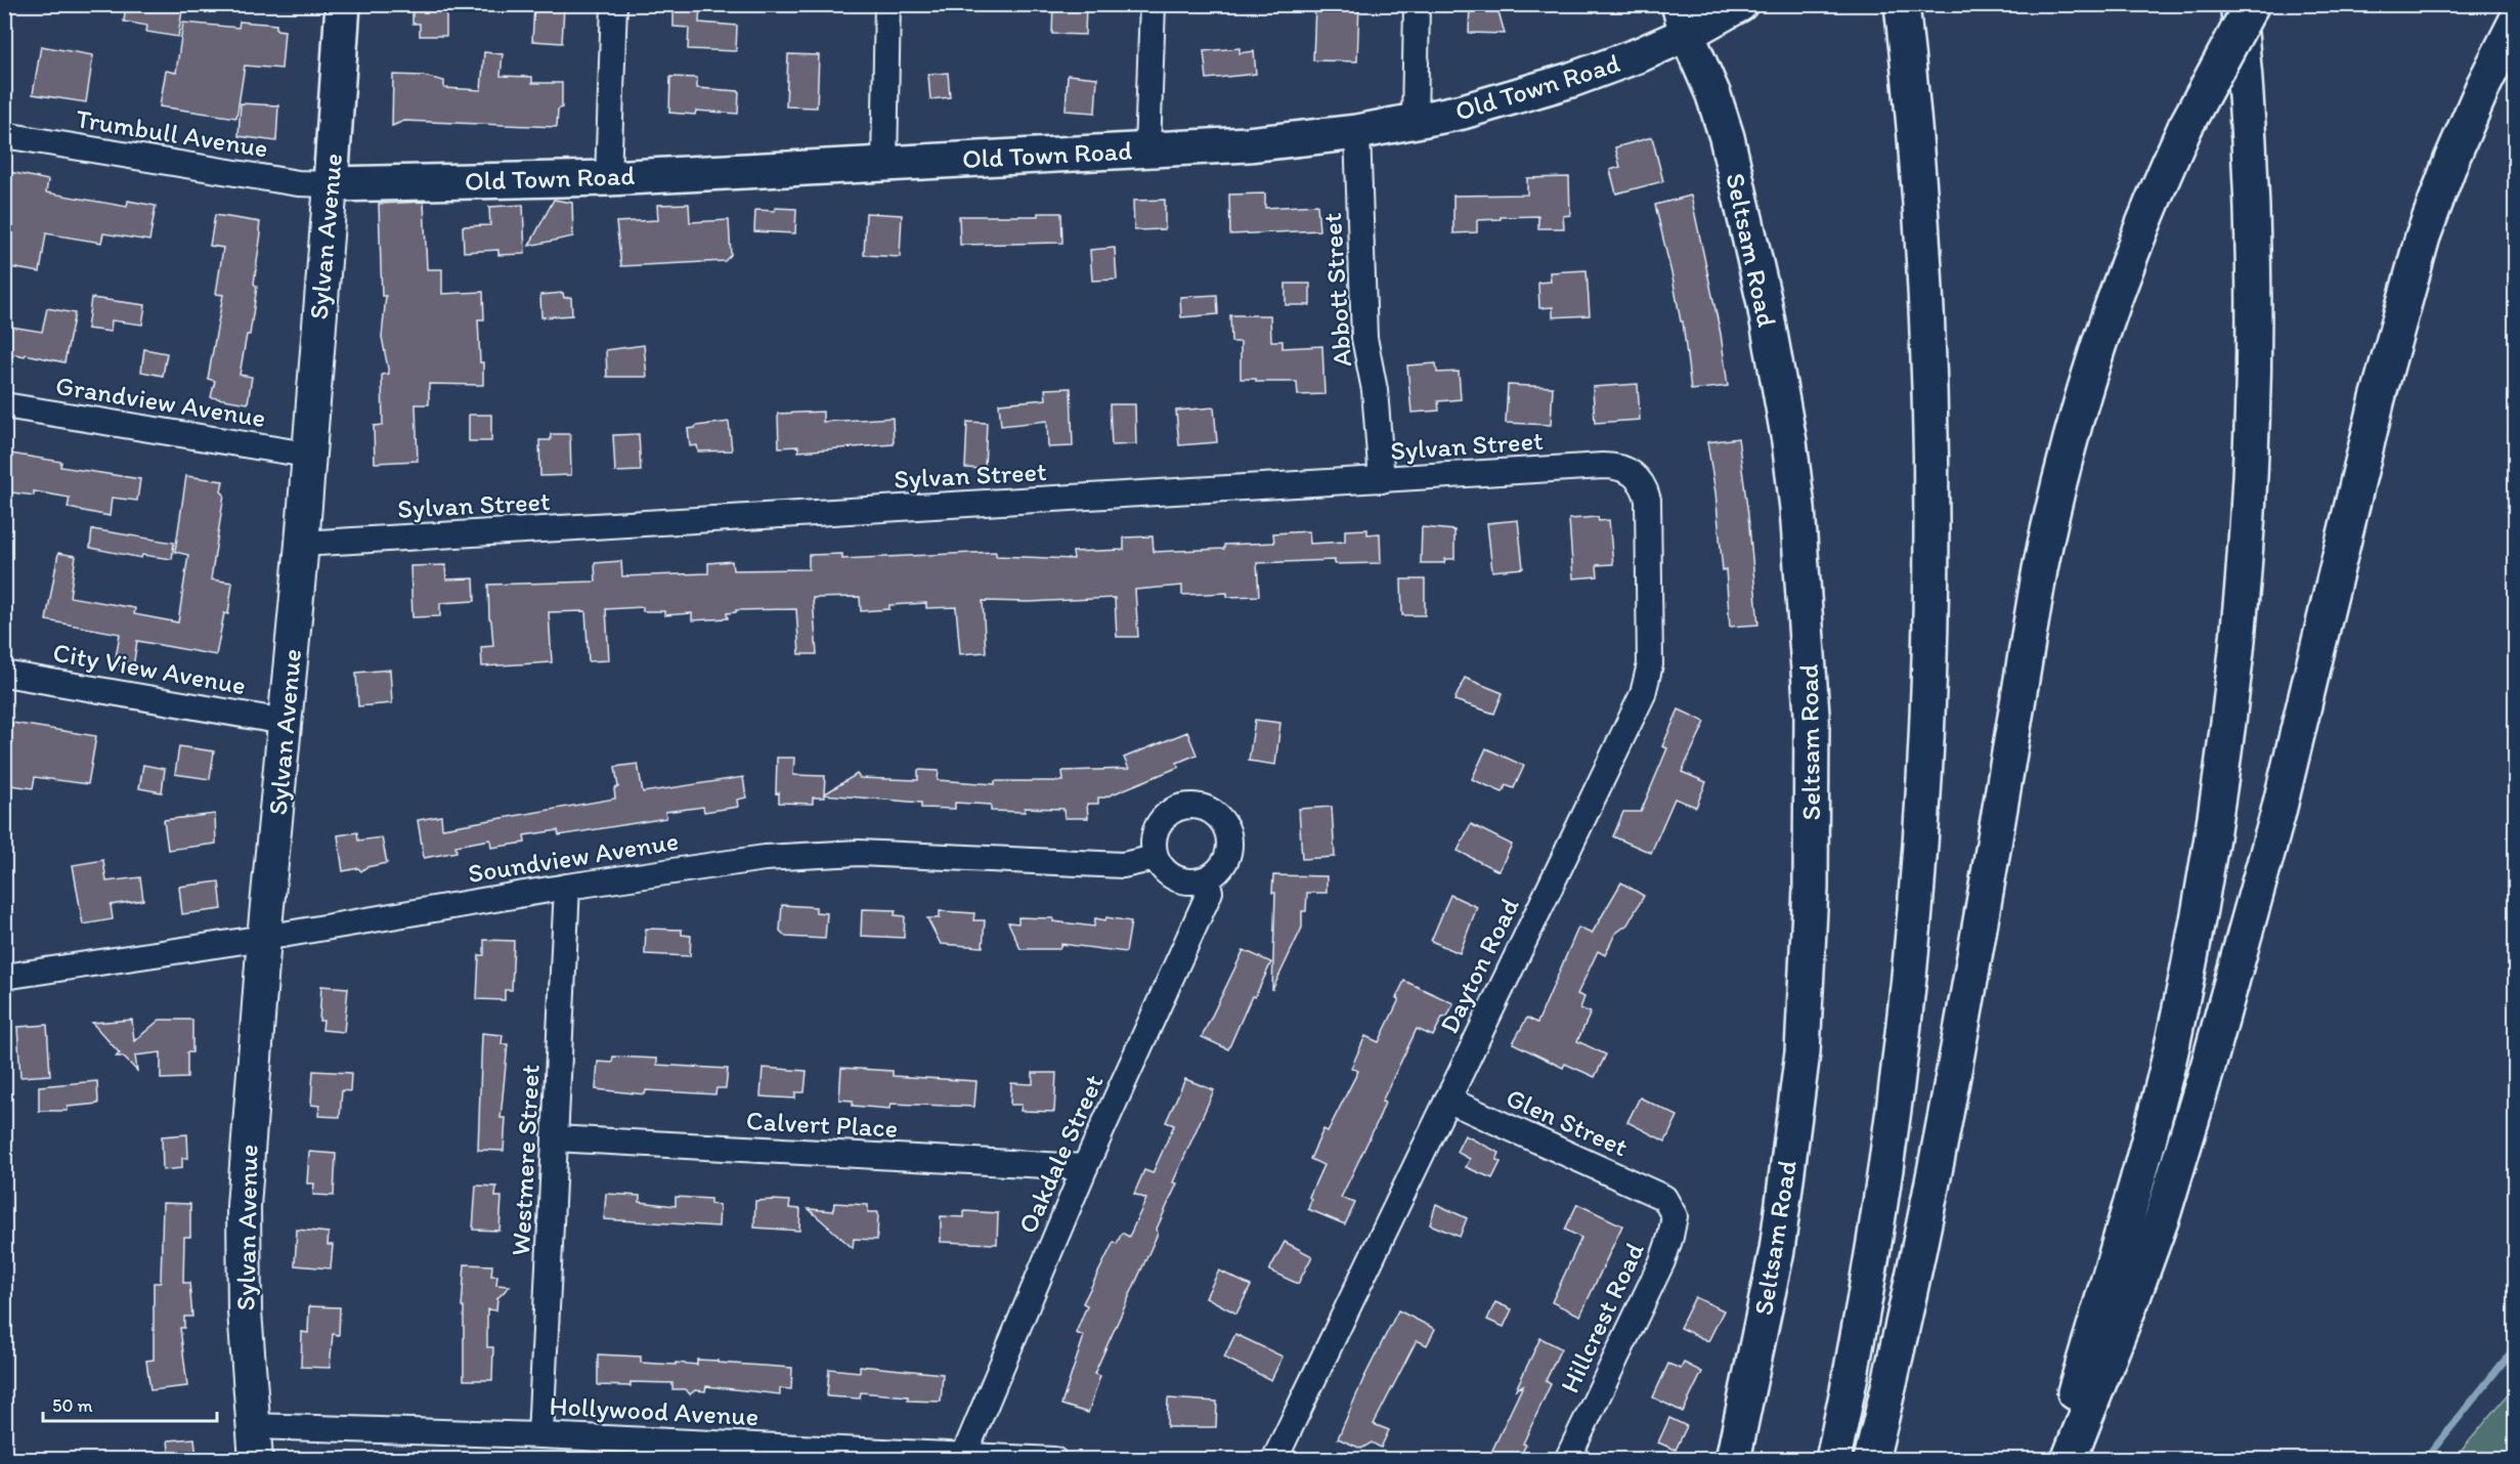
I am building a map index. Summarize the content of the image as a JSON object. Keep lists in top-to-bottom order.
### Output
{
  "streets": {
    "main road": ["Old Town Road", "Sylvan Avenue", "Seltsam Road"],
    "street": [
      "Trumbull Avenue",
      "Abbott Street",
      "Grandview Avenue",
      "Sylvan Street",
      "City View Avenue",
      "Soundview Avenue",
      "Dayton Road",
      "Glen Street",
      "Calvert Place",
      "Oakdale Street",
      "Westmere Street",
      "Hillcrest Road",
      "Hollywood Avenue"
    ]
  },
  "crossings": [
    ["Old Town Road", "Trumbull Avenue"],
    ["Old Town Road", "Sylvan Avenue"],
    ["Old Town Road", "Seltsam Road"],
    ["Old Town Road", "Abbott Street"],
    ["Trumbull Avenue", "Sylvan Avenue"],
    ["Sylvan Avenue", "Grandview Avenue"],
    ["Sylvan Avenue", "Sylvan Street"],
    ["Sylvan Avenue", "City View Avenue"],
    ["Sylvan Avenue", "Soundview Avenue"],
    ["Sylvan Avenue", "Hollywood Avenue"],
    ["Abbott Street", "Sylvan Street"],
    ["Sylvan Street", "Dayton Road"],
    ["Soundview Avenue", "Oakdale Street"],
    ["Soundview Avenue", "Westmere Street"],
    ["Dayton Road", "Glen Street"],
    ["Glen Street", "Hillcrest Road"],
    ["Calvert Place", "Oakdale Street"],
    ["Calvert Place", "Westmere Street"],
    ["Oakdale Street", "Hollywood Avenue"],
    ["Westmere Street", "Hollywood Avenue"]
  ],
  "scale_bar": "50 m"
}
